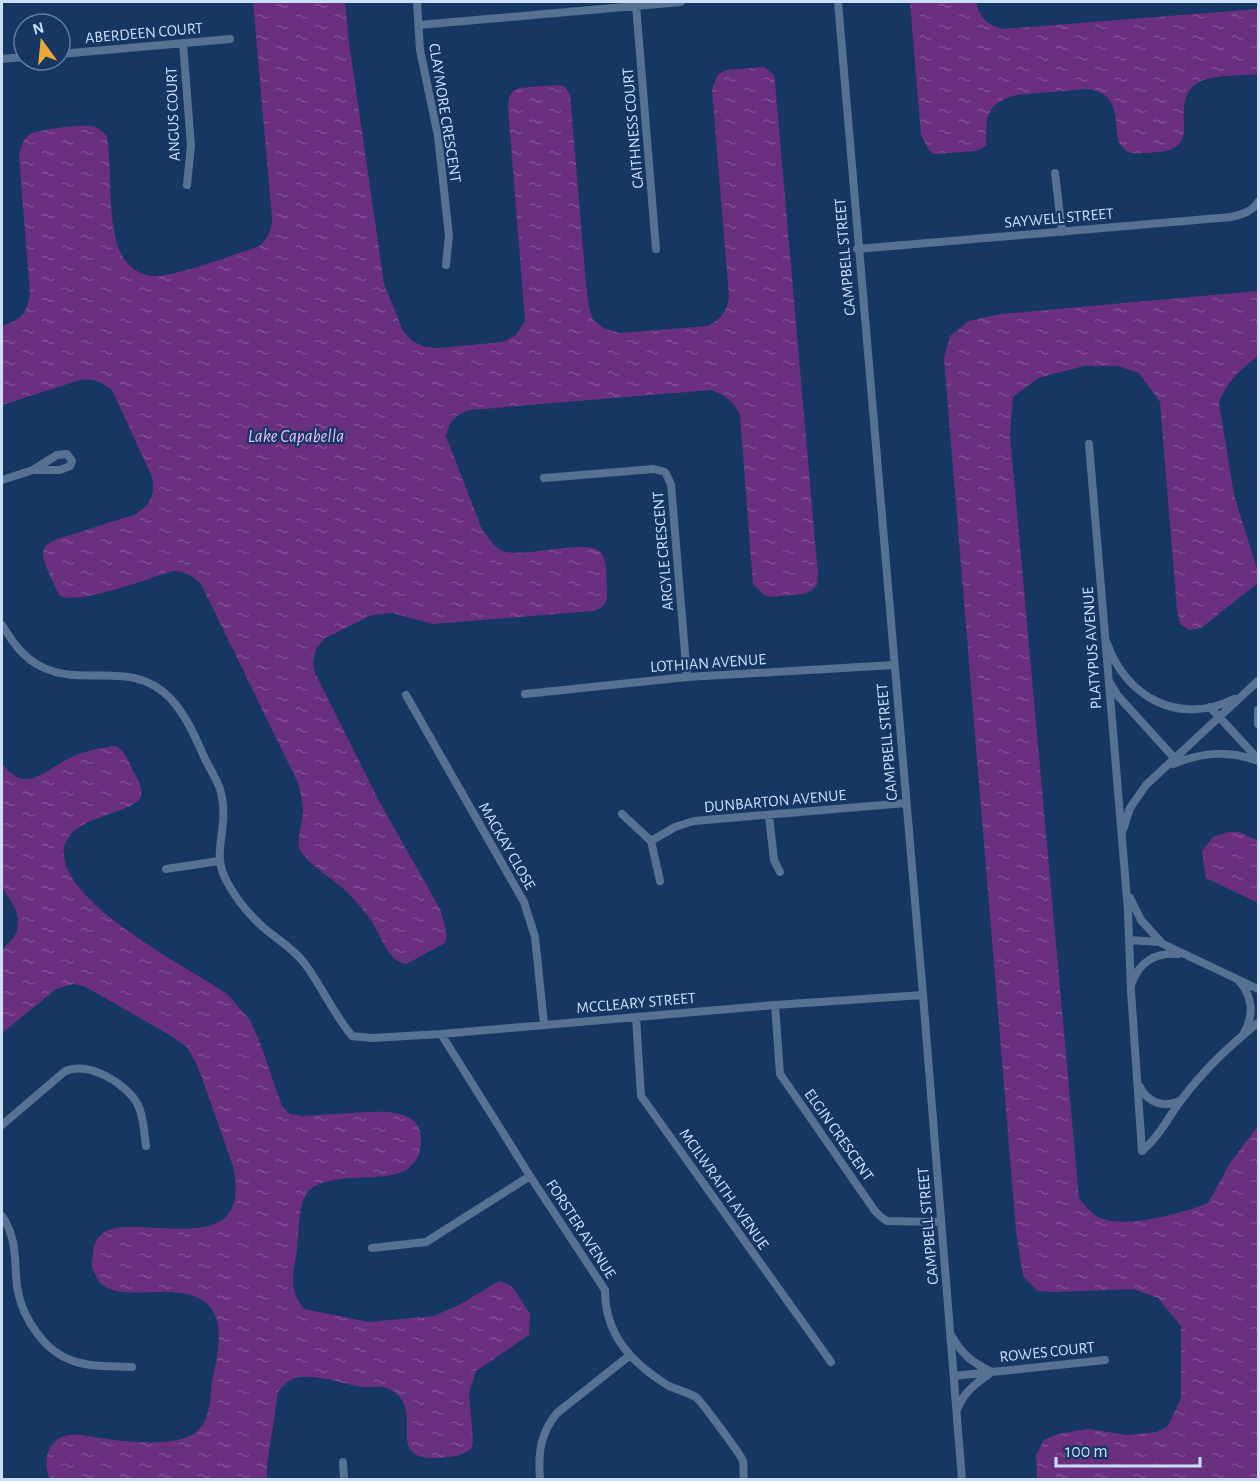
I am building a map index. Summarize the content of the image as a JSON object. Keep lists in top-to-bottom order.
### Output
{
  "streets": {
    "street": [
      "ABERDEEN COURT",
      "CLAYMORE CRESCENT",
      "ANGUS COURT",
      "CAITHNESS COURT",
      "SAYWELL STREET",
      "CAMPBELL STREET",
      "ARGYLE CRESCENT",
      "PLATYPUS AVENUE",
      "LOTHIAN AVENUE",
      "DUNBARTON AVENUE",
      "MACKAY CLOSE",
      "MCCLEARY STREET",
      "ELGIN CRESCENT",
      "MCILWRAITH AVENUE",
      "FORSTER AVENUE",
      "ROWES COURT"
    ]
  },
  "crossings": [
    ["ABERDEEN COURT", "ANGUS COURT"],
    ["SAYWELL STREET", "CAMPBELL STREET"],
    ["CAMPBELL STREET", "LOTHIAN AVENUE"],
    ["CAMPBELL STREET", "DUNBARTON AVENUE"],
    ["CAMPBELL STREET", "MCCLEARY STREET"],
    ["CAMPBELL STREET", "ELGIN CRESCENT"],
    ["CAMPBELL STREET", "ROWES COURT"],
    ["ARGYLE CRESCENT", "LOTHIAN AVENUE"],
    ["MACKAY CLOSE", "MCCLEARY STREET"],
    ["MCCLEARY STREET", "ELGIN CRESCENT"],
    ["MCCLEARY STREET", "MCILWRAITH AVENUE"],
    ["MCCLEARY STREET", "FORSTER AVENUE"]
  ],
  "water": ["Lake Capabella"],
  "scale_bar": "100 m",
  "north": "top"
}
